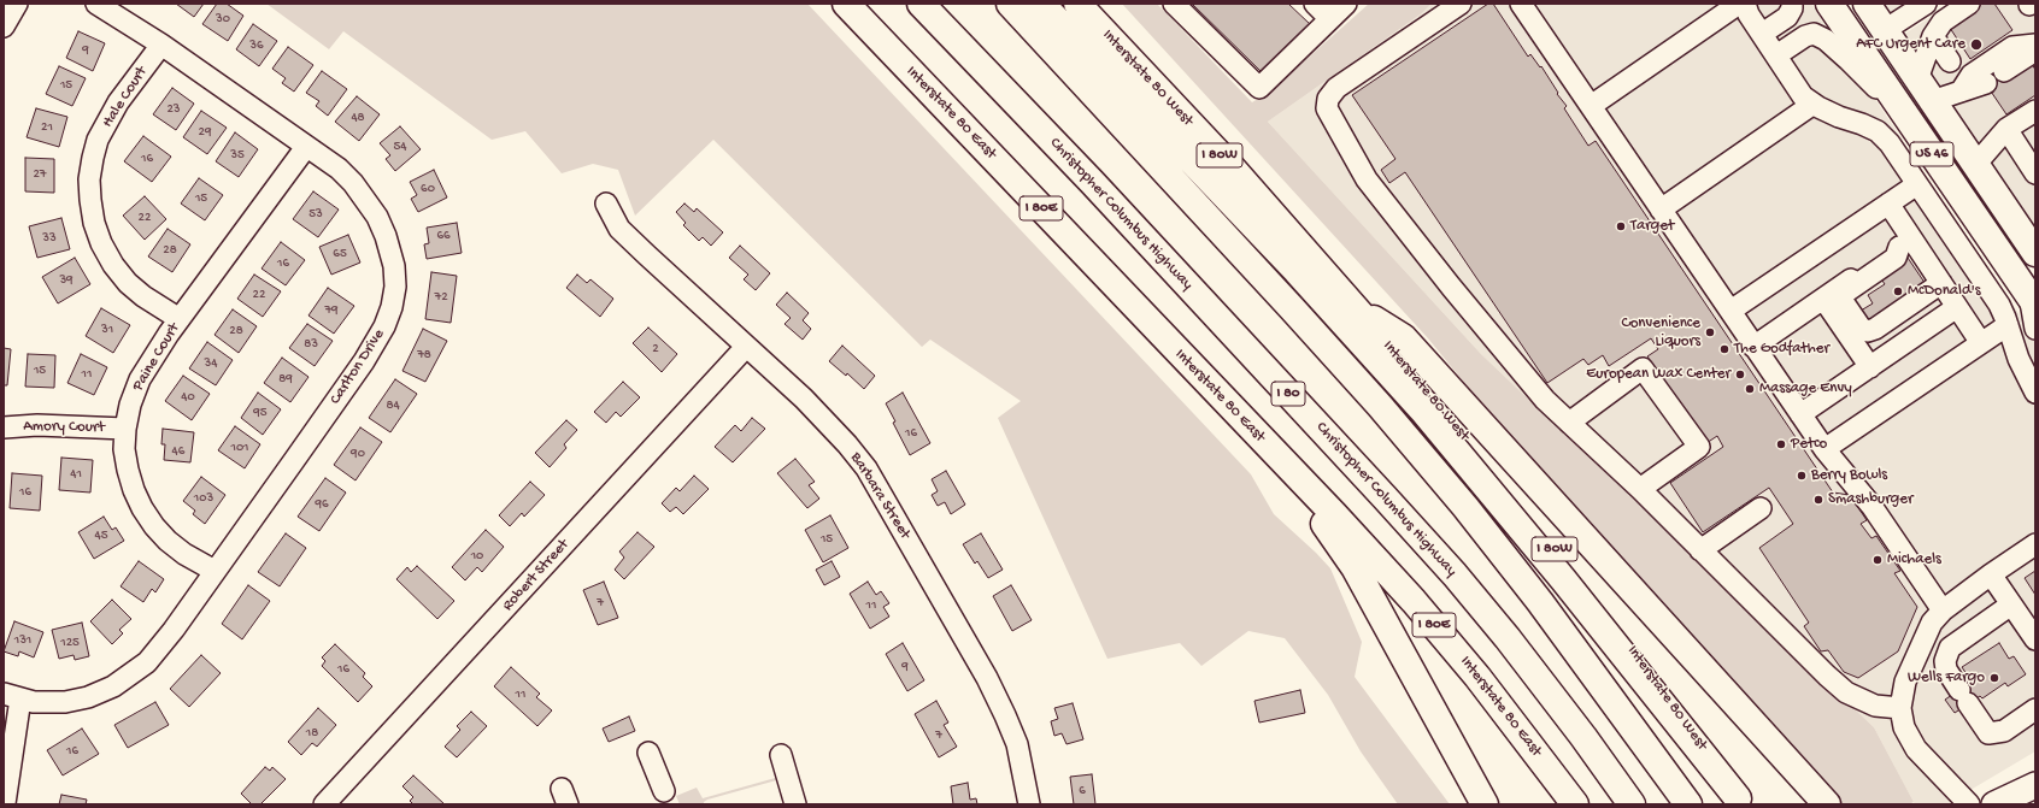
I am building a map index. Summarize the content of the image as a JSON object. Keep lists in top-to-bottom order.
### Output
{
  "streets": {
    "highway": [
      "Interstate 80 West",
      "Interstate 80 East",
      "US 46",
      "I 80W",
      "I 80E",
      "Christopher Columbus Highway",
      "I 80"
    ],
    "street": [
      "Hale Court",
      "Paine Court",
      "Carlton Drive",
      "Amory Court",
      "Barbara Street",
      "Robert Street"
    ]
  },
  "crossings": [
    ["Hale Court", "Paine Court"],
    ["Hale Court", "Carlton Drive"],
    ["Paine Court", "Carlton Drive"],
    ["Paine Court", "Amory Court"],
    ["Barbara Street", "Robert Street"]
  ],
  "places": [
    "AFC Urgent Care",
    "Target",
    "McDonald's",
    "Convenience Liquors",
    "The Godfather",
    "European Wax Center",
    "Massage Envy",
    "Petco",
    "Berry Bowls",
    "Smashburger",
    "Michaels",
    "Wells Fargo"
  ],
  "house_numbers": [
    "30",
    "36",
    "9",
    "15",
    "23",
    "48",
    "21",
    "29",
    "54",
    "35",
    "16",
    "27",
    "60",
    "15",
    "53",
    "22",
    "66",
    "33",
    "28",
    "65",
    "16",
    "39",
    "22",
    "72",
    "79",
    "31",
    "28",
    "83",
    "2",
    "78",
    "34",
    "15",
    "11",
    "89",
    "40",
    "84",
    "95",
    "16",
    "101",
    "46",
    "90",
    "41",
    "16",
    "103",
    "96",
    "45",
    "15",
    "10",
    "7",
    "11",
    "131",
    "125",
    "9",
    "16",
    "11",
    "18",
    "7",
    "16",
    "6"
  ]
}
